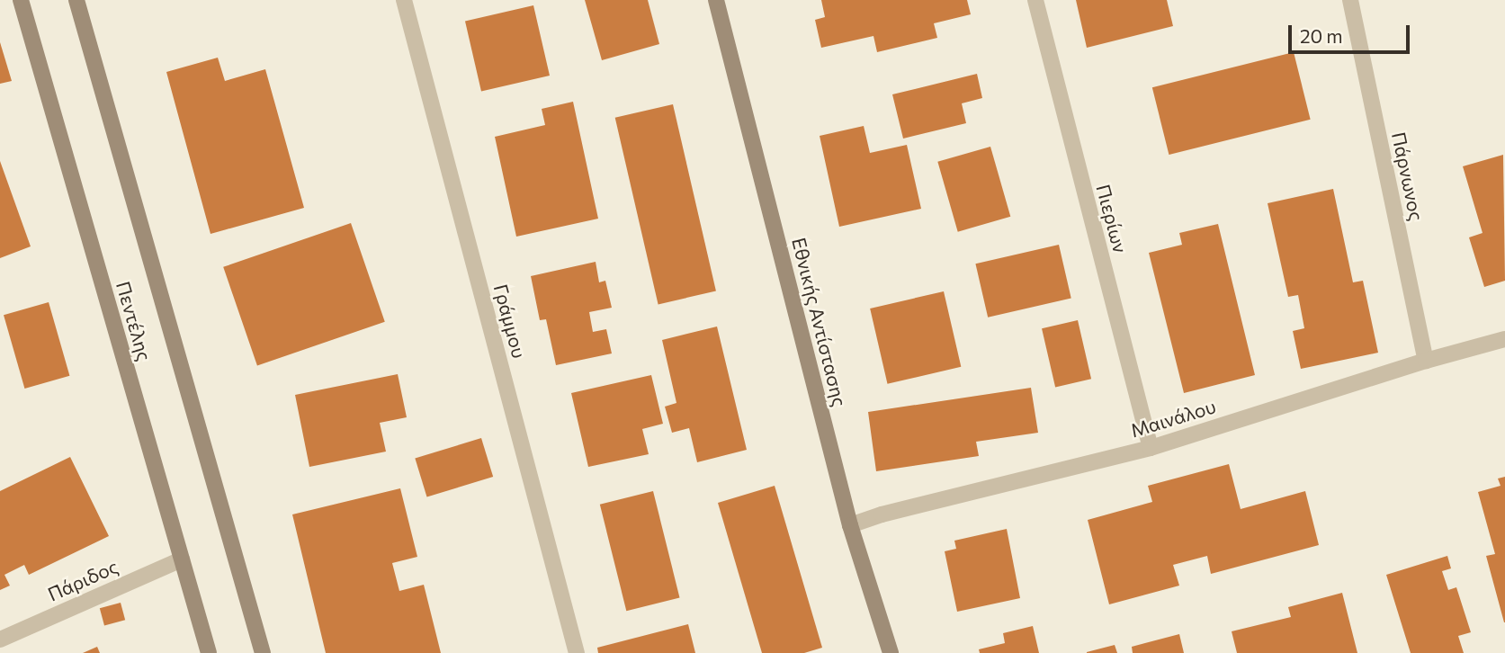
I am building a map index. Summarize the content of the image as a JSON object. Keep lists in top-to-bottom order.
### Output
{
  "streets": {
    "main road": ["Πεντέλης", "Εθνικής Αντίστασης"],
    "street": [
      "Πάρνωνος",
      "Πιερίων",
      "Γράμμου",
      "Μαινάλου",
      "Πάριδος"
    ]
  },
  "crossings": [
    ["Πάρνωνος", "Μαινάλου"],
    ["Πιερίων", "Μαινάλου"],
    ["Πεντέλης", "Πάριδος"],
    ["Εθνικής Αντίστασης", "Μαινάλου"]
  ],
  "scale_bar": "20 m"
}
